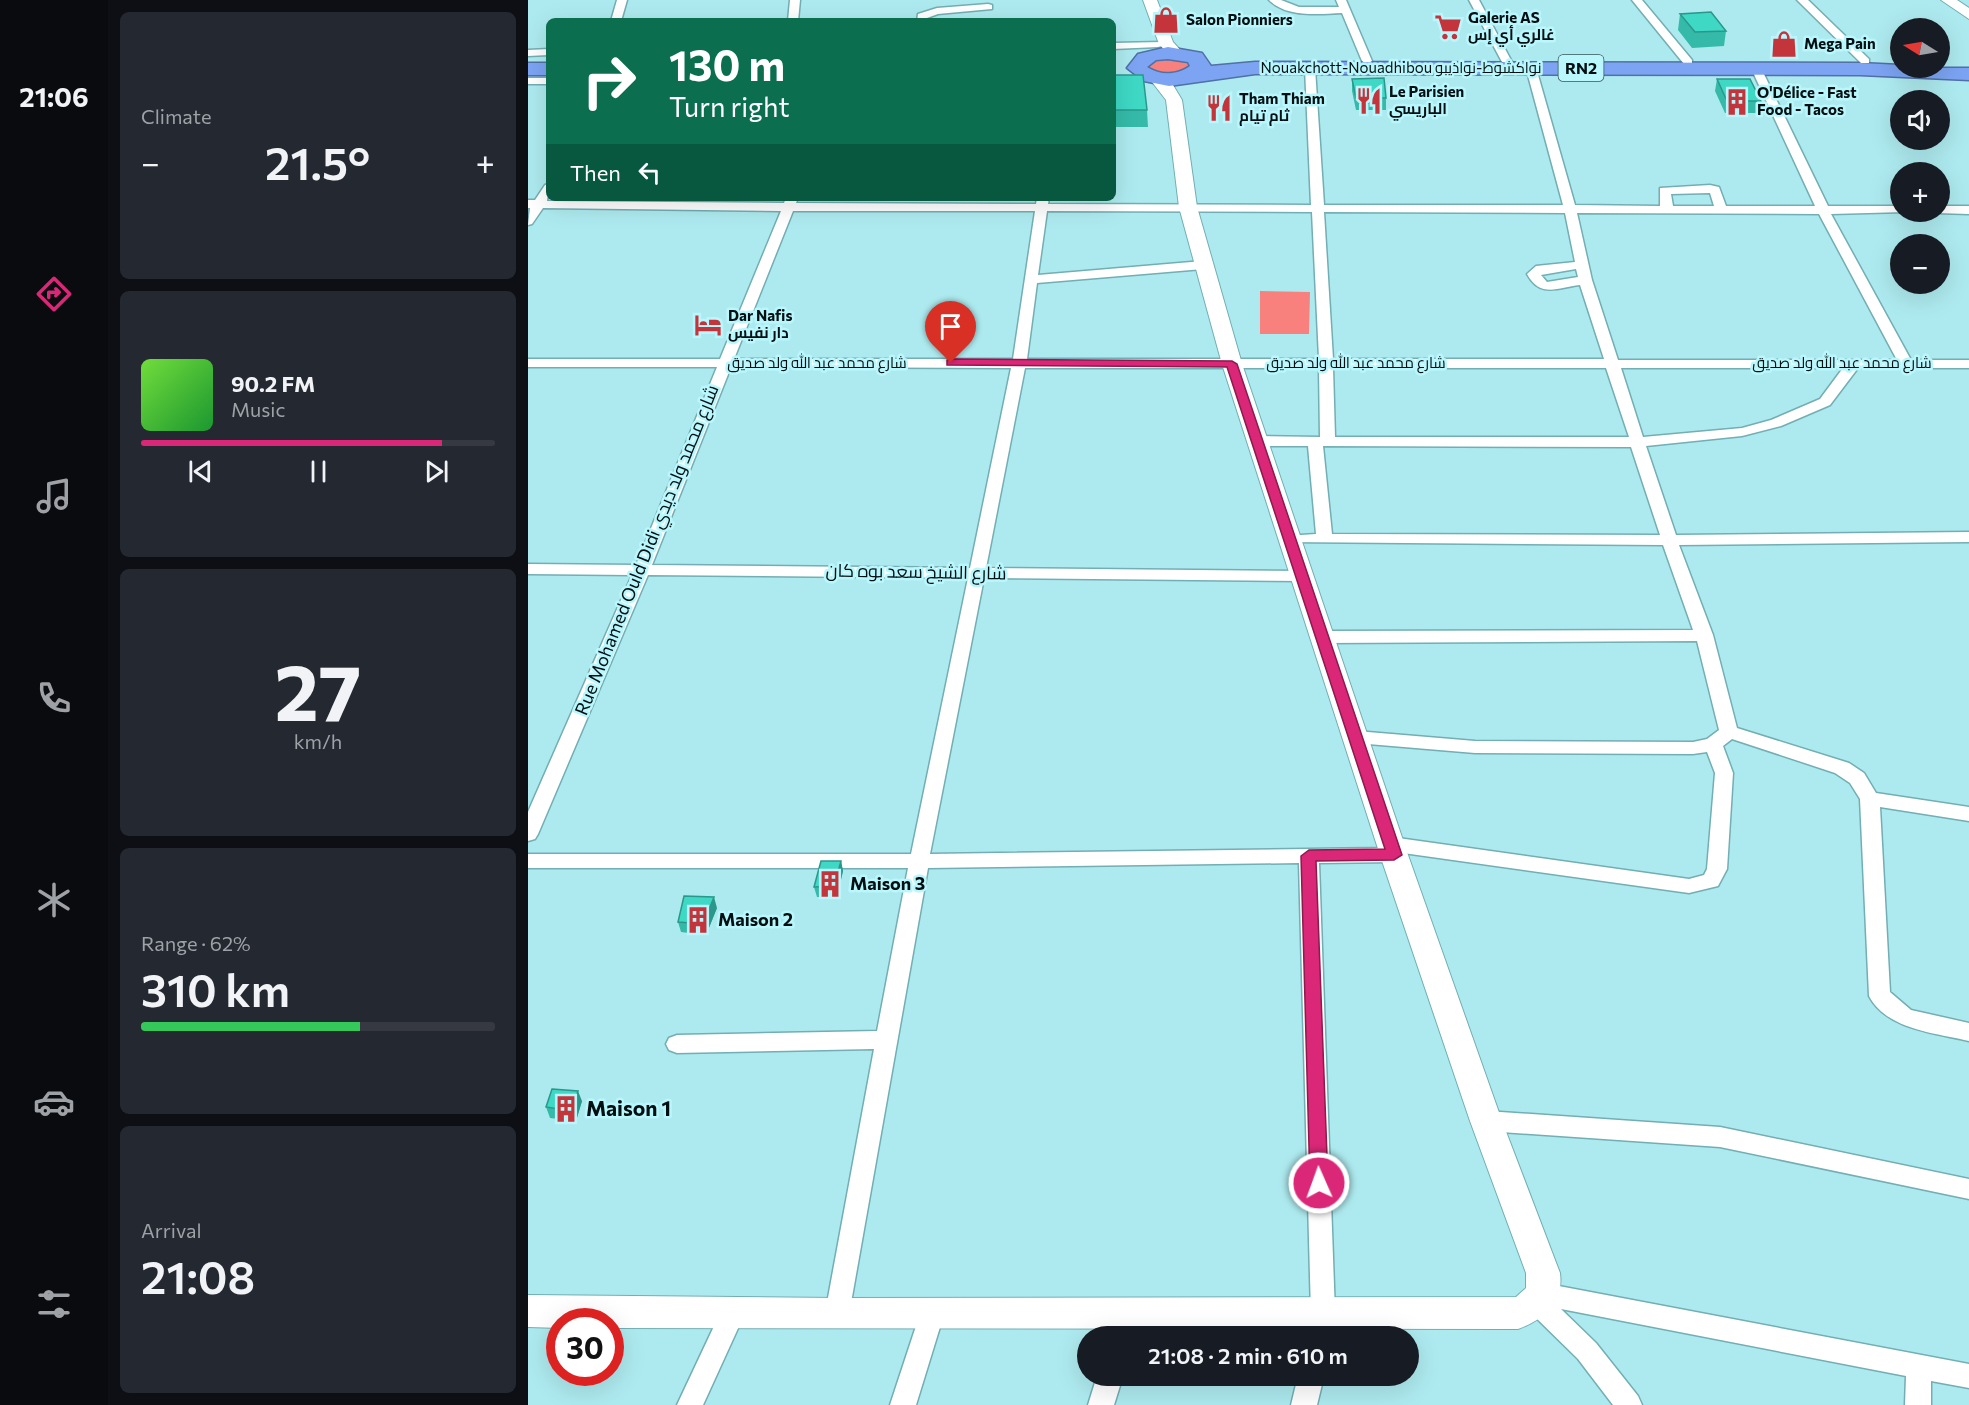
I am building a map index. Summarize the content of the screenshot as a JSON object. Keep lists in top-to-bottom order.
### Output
{
  "streets": {
    "highway": ["Nouakchott-Nouadhibou نواكشوط-نواذيبو", "RN2"],
    "street": ["شارع محمد عبد الله ولد صديق", "Rue Mohamed Ould Didi شارع محمد ولد ديدي", "شارع الشيخ سعد بوه كان"]
  },
  "crossings": [
    ["شارع محمد عبد الله ولد صديق", "Rue Mohamed Ould Didi شارع محمد ولد ديدي"],
    ["Rue Mohamed Ould Didi شارع محمد ولد ديدي", "شارع الشيخ سعد بوه كان"]
  ],
  "places": {
    "shop": ["Salon Pionniers", "Mega Pain"],
    "supermarket": ["Galerie AS غالري أي إس"],
    "restaurant": ["Le Parisien الباريسي", "Tham Thiam ثام تيام"],
    "building": [
      "O'Délice - Fast Food - Tacos",
      "Maison 3",
      "Maison 2",
      "Maison 1"
    ],
    "hotel": ["Dar Nafis دار نفيس"]
  },
  "north": "left",
  "page": {
    "tabs": "21:06",
    "tile": [
      "Climate",
      ["27", "km/h"],
      ["Range · 62%", "310 km"],
      ["Arrival", "21:08"]
    ],
    "map_buttons": ["+", "−"],
    "turn": ["130 m", "Turn right"],
    "heat": ["−", "21.5°", "+"],
    "then": "Then",
    "song": ["90.2 FM", "Music"],
    "limit": "30",
    "trip": "21:08 · 2 min · 610 m"
  }
}
